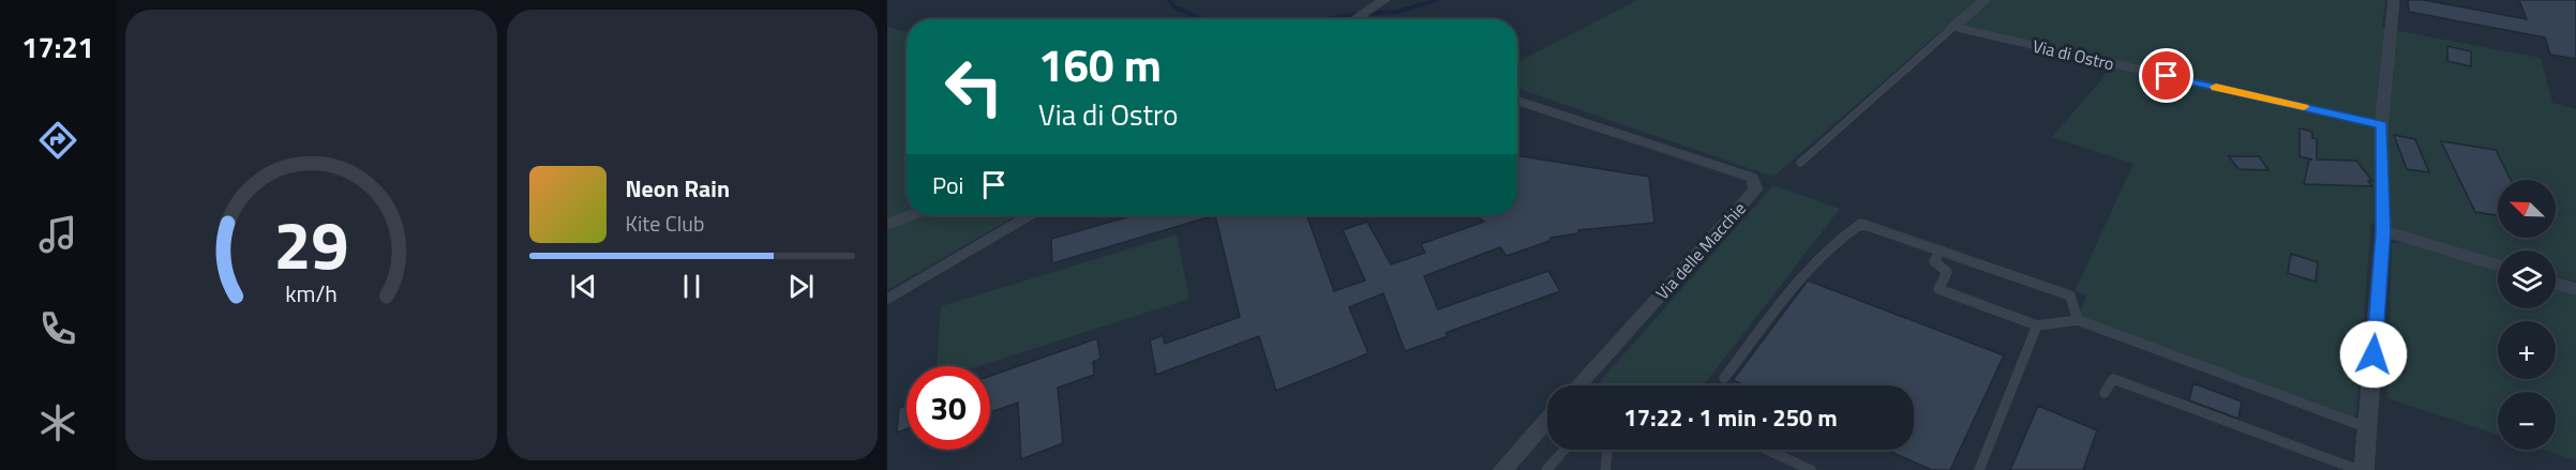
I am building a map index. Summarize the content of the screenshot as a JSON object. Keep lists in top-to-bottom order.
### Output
{
  "streets": {
    "street": ["Via di Ostro", "Via delle Macchie"]
  },
  "north": "top left",
  "page": {
    "tabs": "17:21",
    "turn": ["160 m", "Via di Ostro"],
    "then": "Poi",
    "song": ["Neon Rain", "Kite Club"],
    "map_buttons": ["+", "−"],
    "limit": "30",
    "trip": "17:22 · 1 min · 250 m",
    "gauge": ["29", "km/h"]
  }
}
